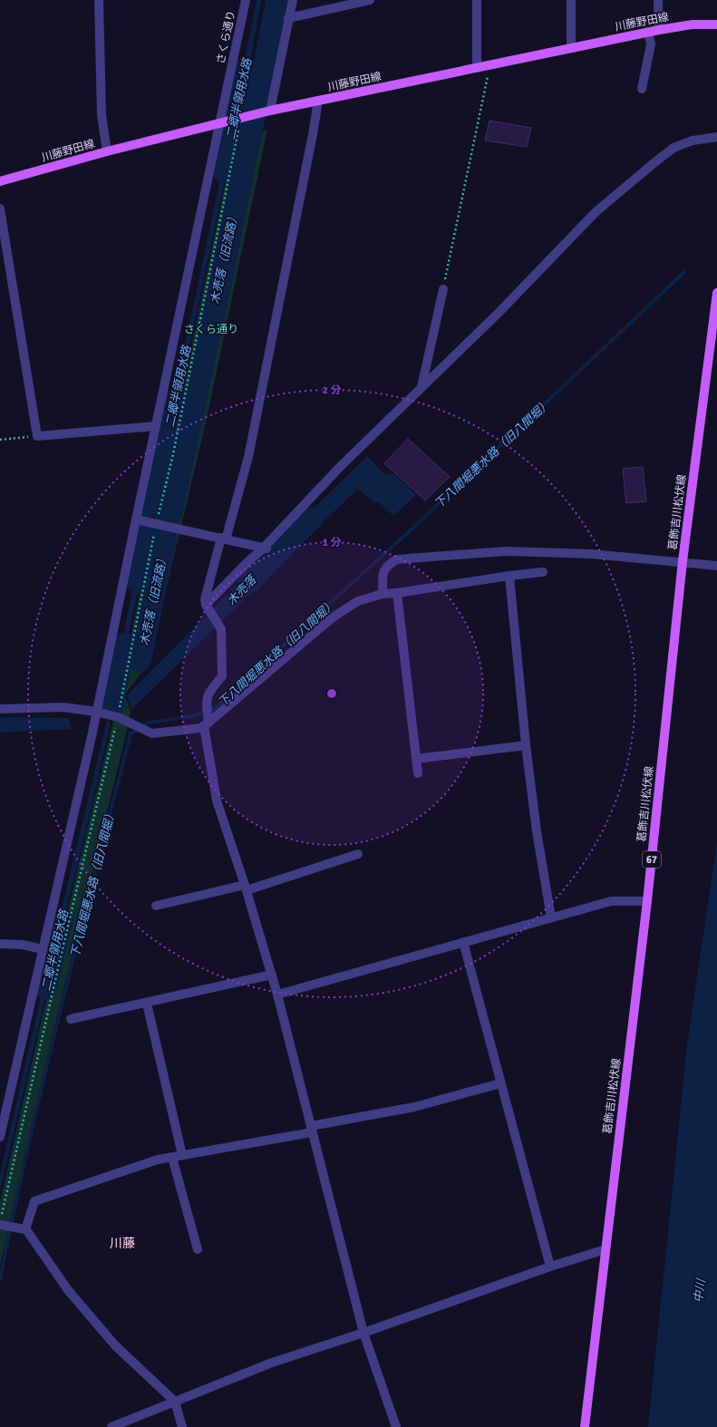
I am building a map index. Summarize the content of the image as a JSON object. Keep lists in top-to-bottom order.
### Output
{
  "streets": {
    "main road": ["川藤野田線", "葛飾吉川松伏線", "67"],
    "street": ["さくら通り"]
  },
  "crossings": [
    ["川藤野田線", "さくら通り"]
  ],
  "districts": ["川藤"],
  "water": [
    "二郷半領用水路",
    "木売落（旧流路）",
    "下八間堀悪水路（旧八間堀）",
    "木売落",
    "中川"
  ],
  "parks": ["さくら通り"],
  "rings": ["2 分", "1 分"]
}
